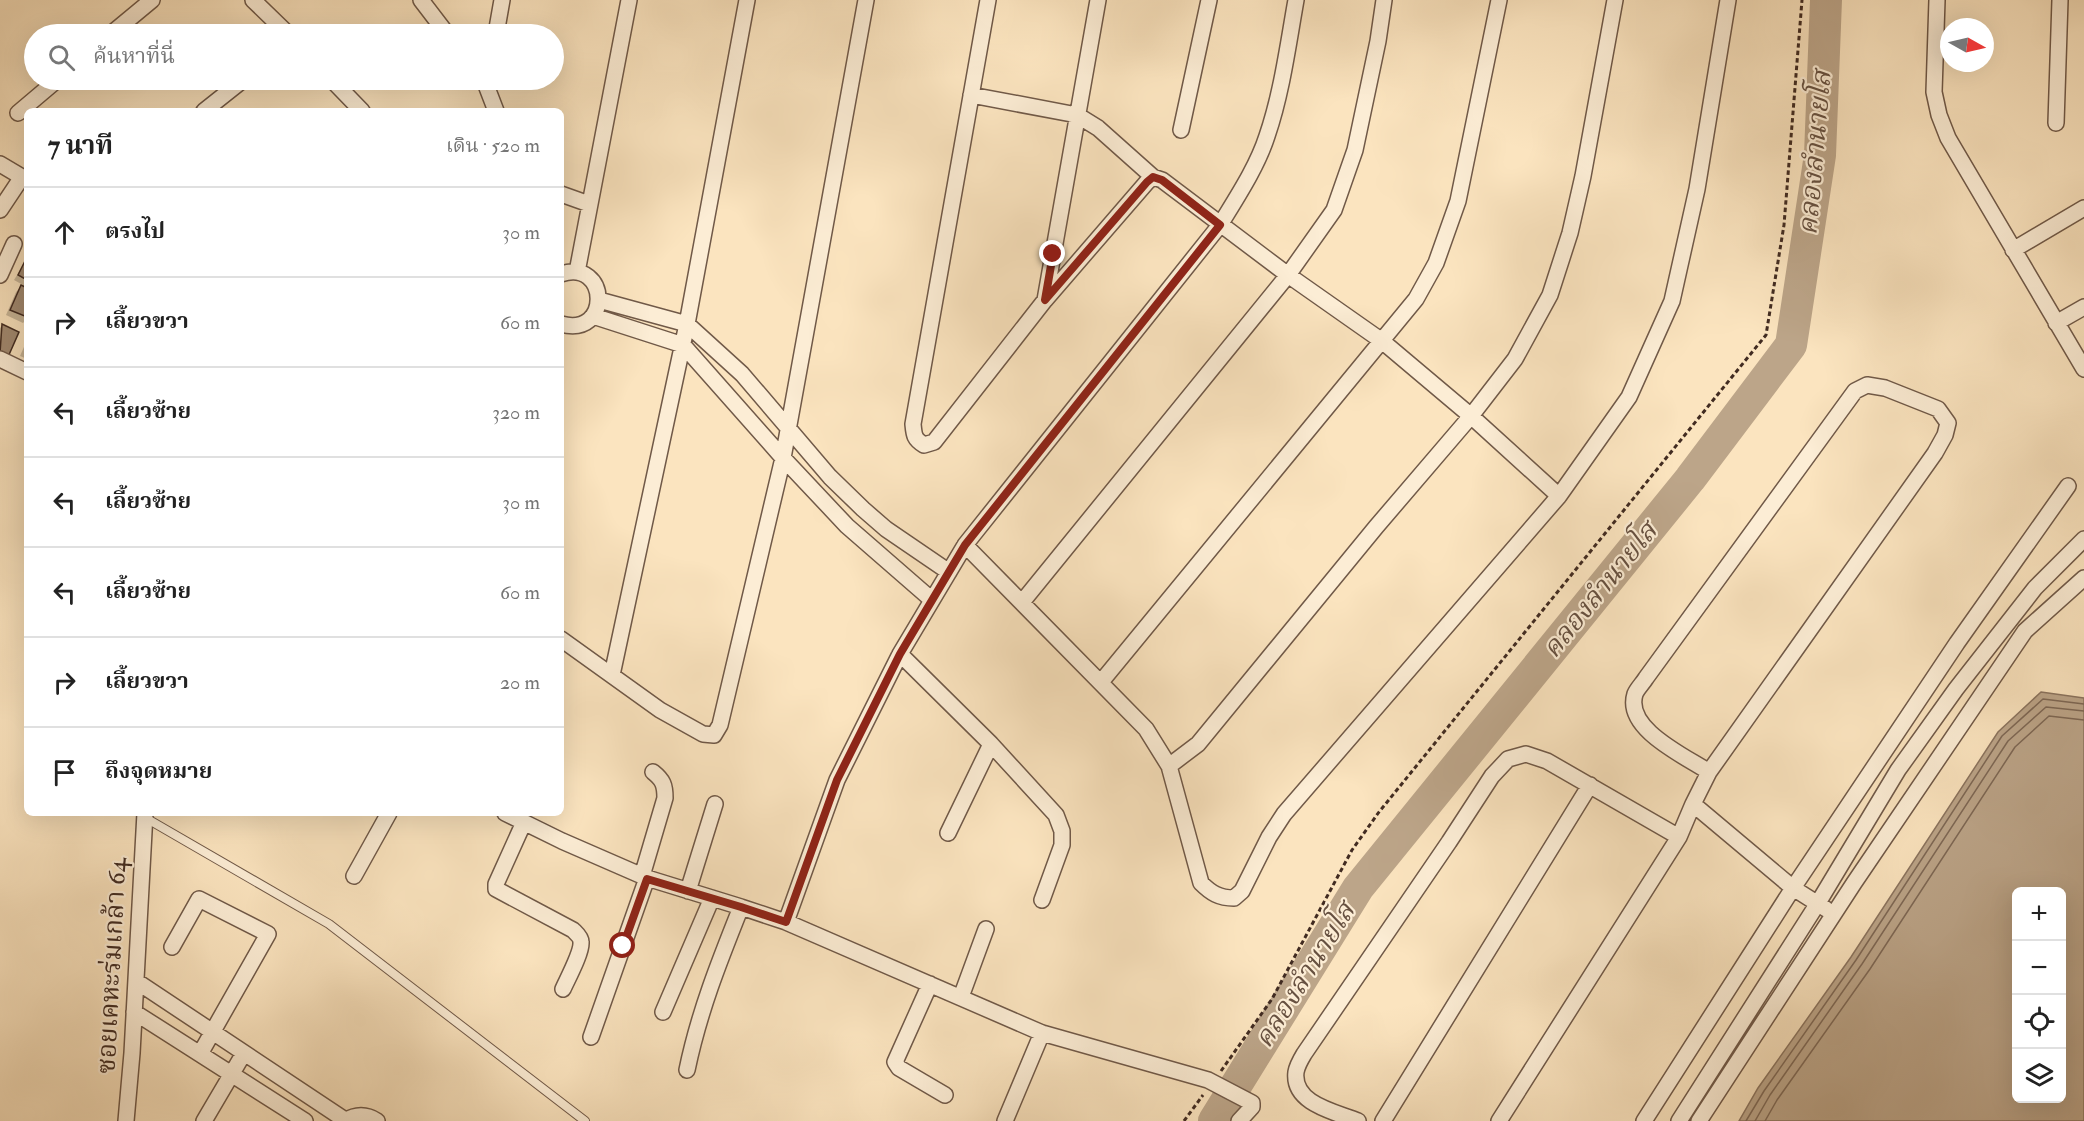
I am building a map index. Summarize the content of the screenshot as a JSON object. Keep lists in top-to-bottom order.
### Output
{
  "streets": {
    "street": ["ซอยเคหะร่มเกล้า 64"]
  },
  "water": ["คลองลำนายโส"],
  "north": "right",
  "page": {
    "search": "ค้นหาที่นี่",
    "heading": ["7 นาที", "เดิน · 520 m"],
    "list": [
      ["ตรงไป", "30 m"],
      ["เลี้ยวขวา", "60 m"],
      ["เลี้ยวซ้าย", "320 m"],
      ["เลี้ยวซ้าย", "30 m"],
      ["เลี้ยวซ้าย", "60 m"],
      ["เลี้ยวขวา", "20 m"],
      "ถึงจุดหมาย"
    ],
    "map_buttons": ["+", "−"]
  }
}
